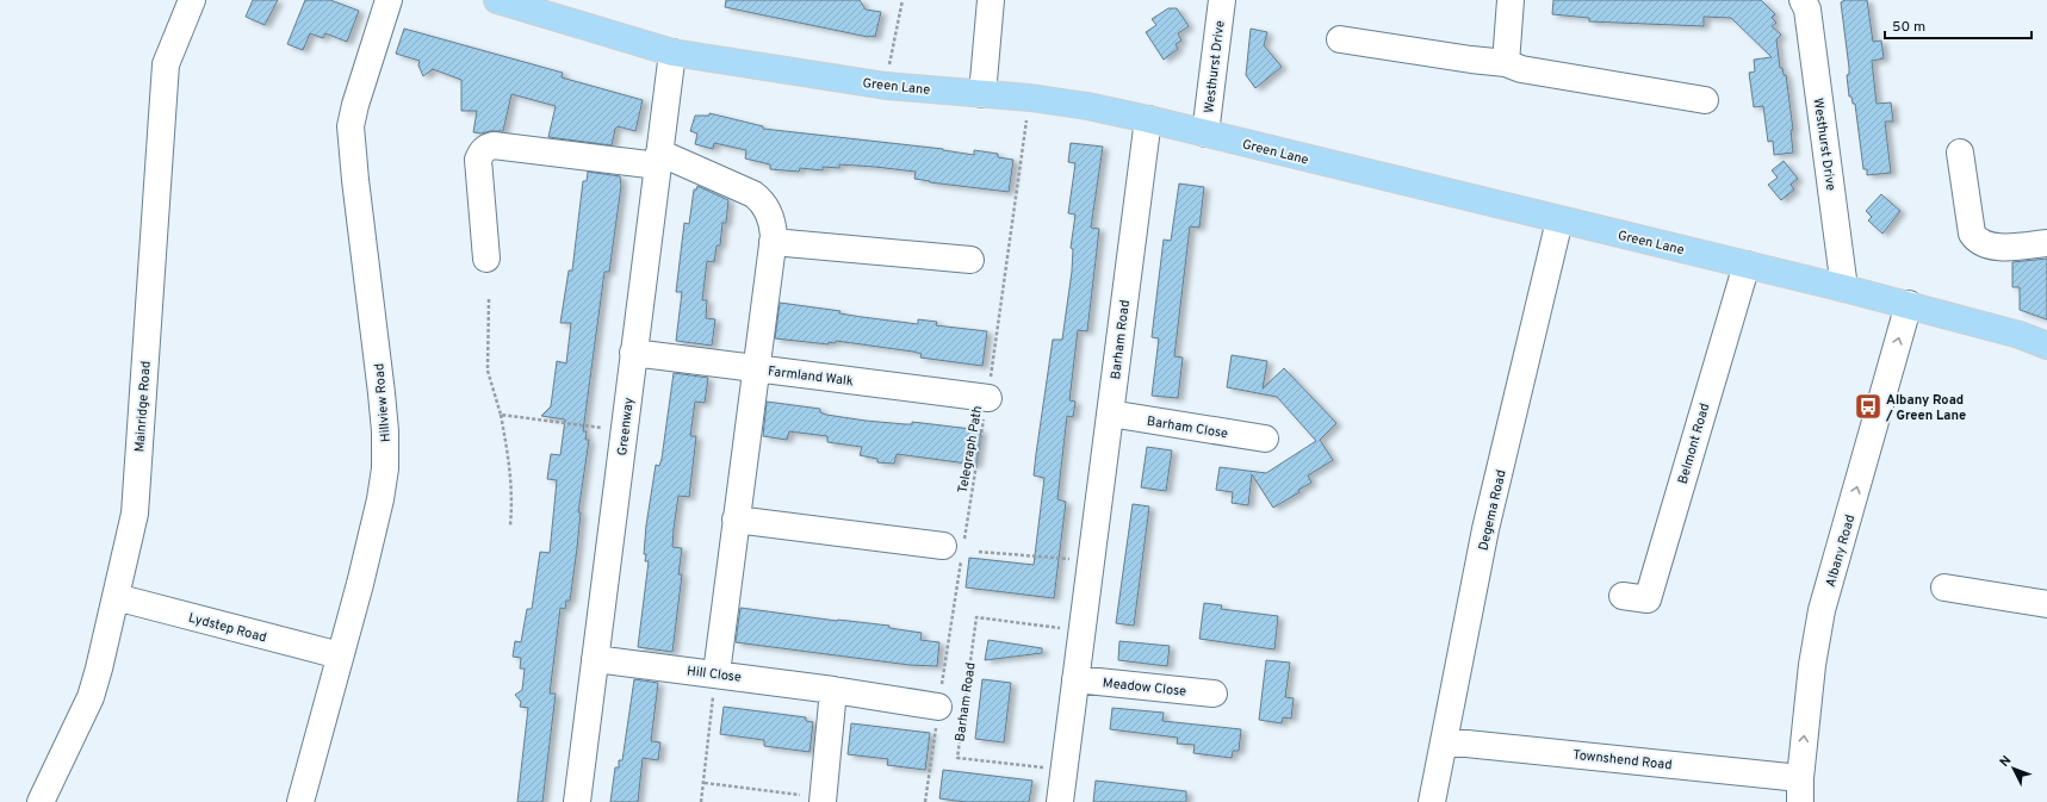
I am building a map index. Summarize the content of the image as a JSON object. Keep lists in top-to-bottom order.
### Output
{
  "streets": {
    "main road": ["Green Lane"],
    "street": [
      "Westhurst Drive",
      "Barham Road",
      "Farmland Walk",
      "Hillview Road",
      "Mainridge Road",
      "Greenway",
      "Barham Close",
      "Belmont Road",
      "Degema Road",
      "Albany Road",
      "Lydstep Road",
      "Hill Close",
      "Meadow Close",
      "Townshend Road"
    ],
    "path": ["Telegraph Path"]
  },
  "crossings": [
    ["Westhurst Drive", "Green Lane"],
    ["Green Lane", "Barham Road"],
    ["Green Lane", "Greenway"],
    ["Green Lane", "Belmont Road"],
    ["Green Lane", "Telegraph Path"],
    ["Green Lane", "Degema Road"],
    ["Green Lane", "Albany Road"],
    ["Barham Road", "Barham Close"],
    ["Barham Road", "Meadow Close"],
    ["Farmland Walk", "Greenway"],
    ["Farmland Walk", "Telegraph Path"],
    ["Hillview Road", "Lydstep Road"],
    ["Mainridge Road", "Lydstep Road"],
    ["Greenway", "Hill Close"],
    ["Telegraph Path", "Hill Close"],
    ["Degema Road", "Townshend Road"],
    ["Albany Road", "Townshend Road"]
  ],
  "one_way": ["Albany Road"],
  "places": {
    "bus stop": ["Albany Road / Green Lane"]
  },
  "scale_bar": "50 m",
  "north": "top left"
}
